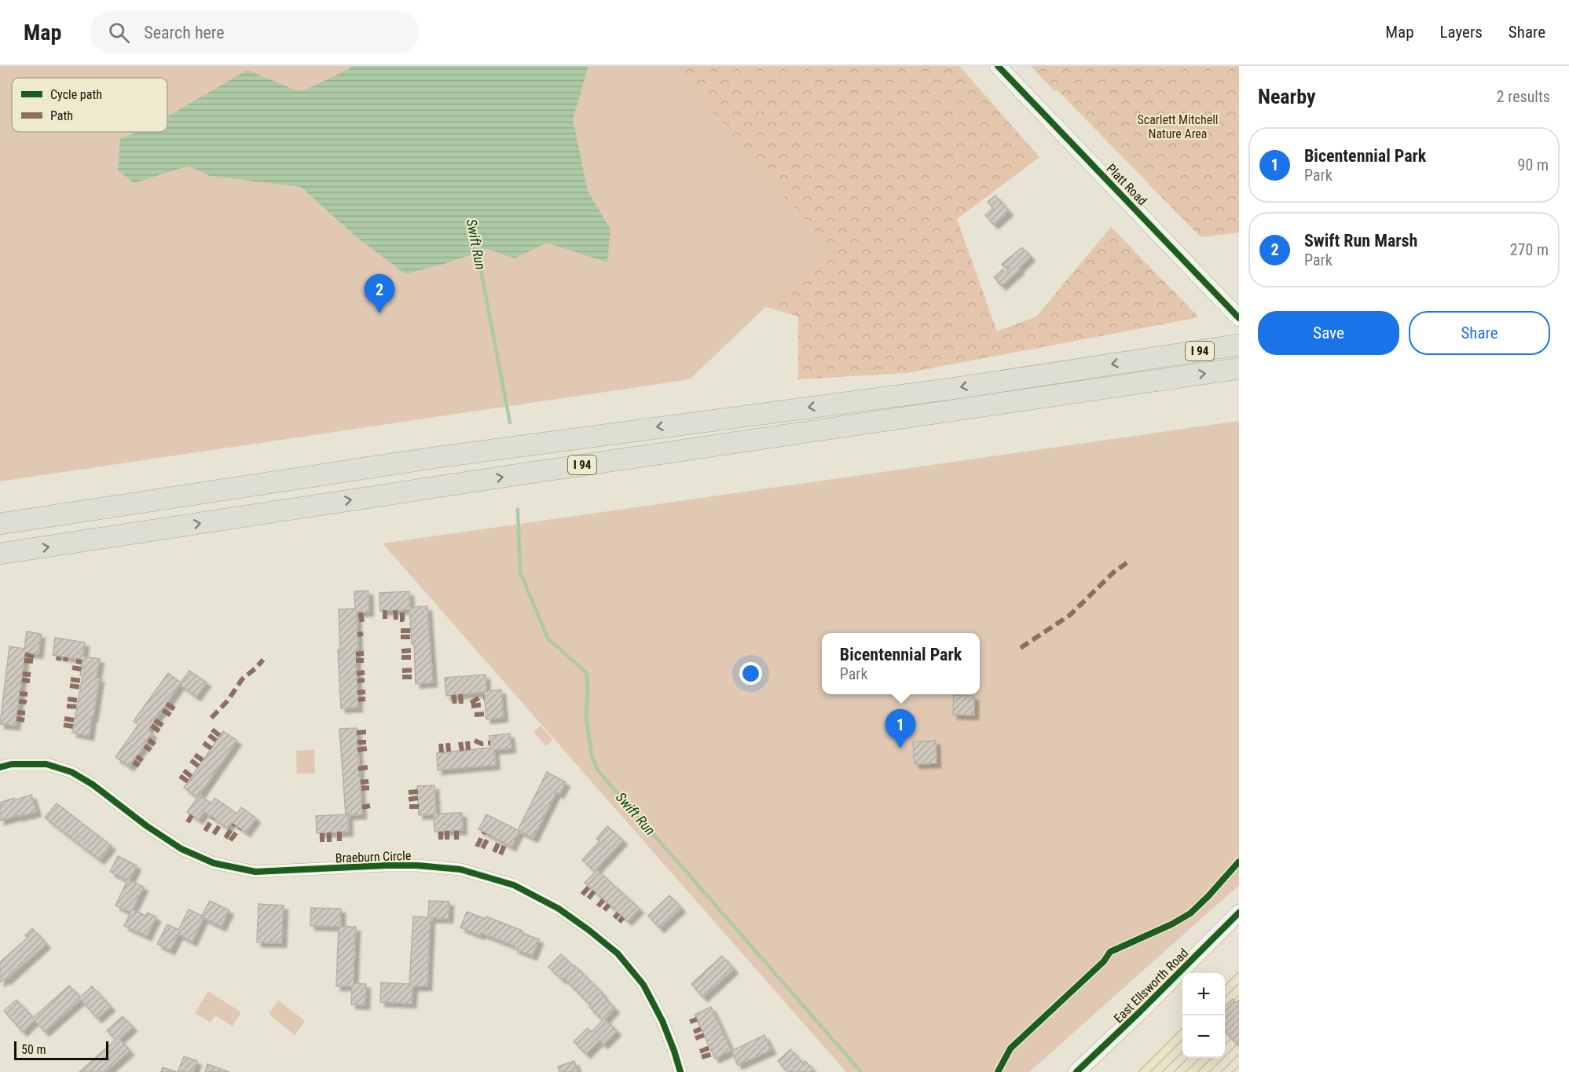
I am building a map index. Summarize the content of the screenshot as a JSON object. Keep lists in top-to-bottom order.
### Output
{
  "streets": {
    "highway": ["I 94"],
    "main road": ["Platt Road", "East Ellsworth Road"],
    "street": ["Braeburn Circle"]
  },
  "water": ["Swift Run"],
  "parks": ["Scarlett Mitchell Nature Area"],
  "legend": ["Cycle path", "Path"],
  "scale_bar": "50 m",
  "page": {
    "header": "Map",
    "search": "Search here",
    "nav": ["Map", "Layers", "Share"],
    "heading": ["Nearby", "2 results"],
    "list": [
      {
        "mark": "1",
        "name": "Bicentennial Park",
        "note": "Park",
        "value": "90 m"
      },
      {
        "mark": "2",
        "name": "Swift Run Marsh",
        "note": "Park",
        "value": "270 m"
      }
    ],
    "pins": ["2", "1"],
    "buttons": ["Save", "Share"],
    "popup": ["Bicentennial Park", "Park"],
    "map_buttons": ["+", "−"],
    "scale": "50 m"
  }
}
